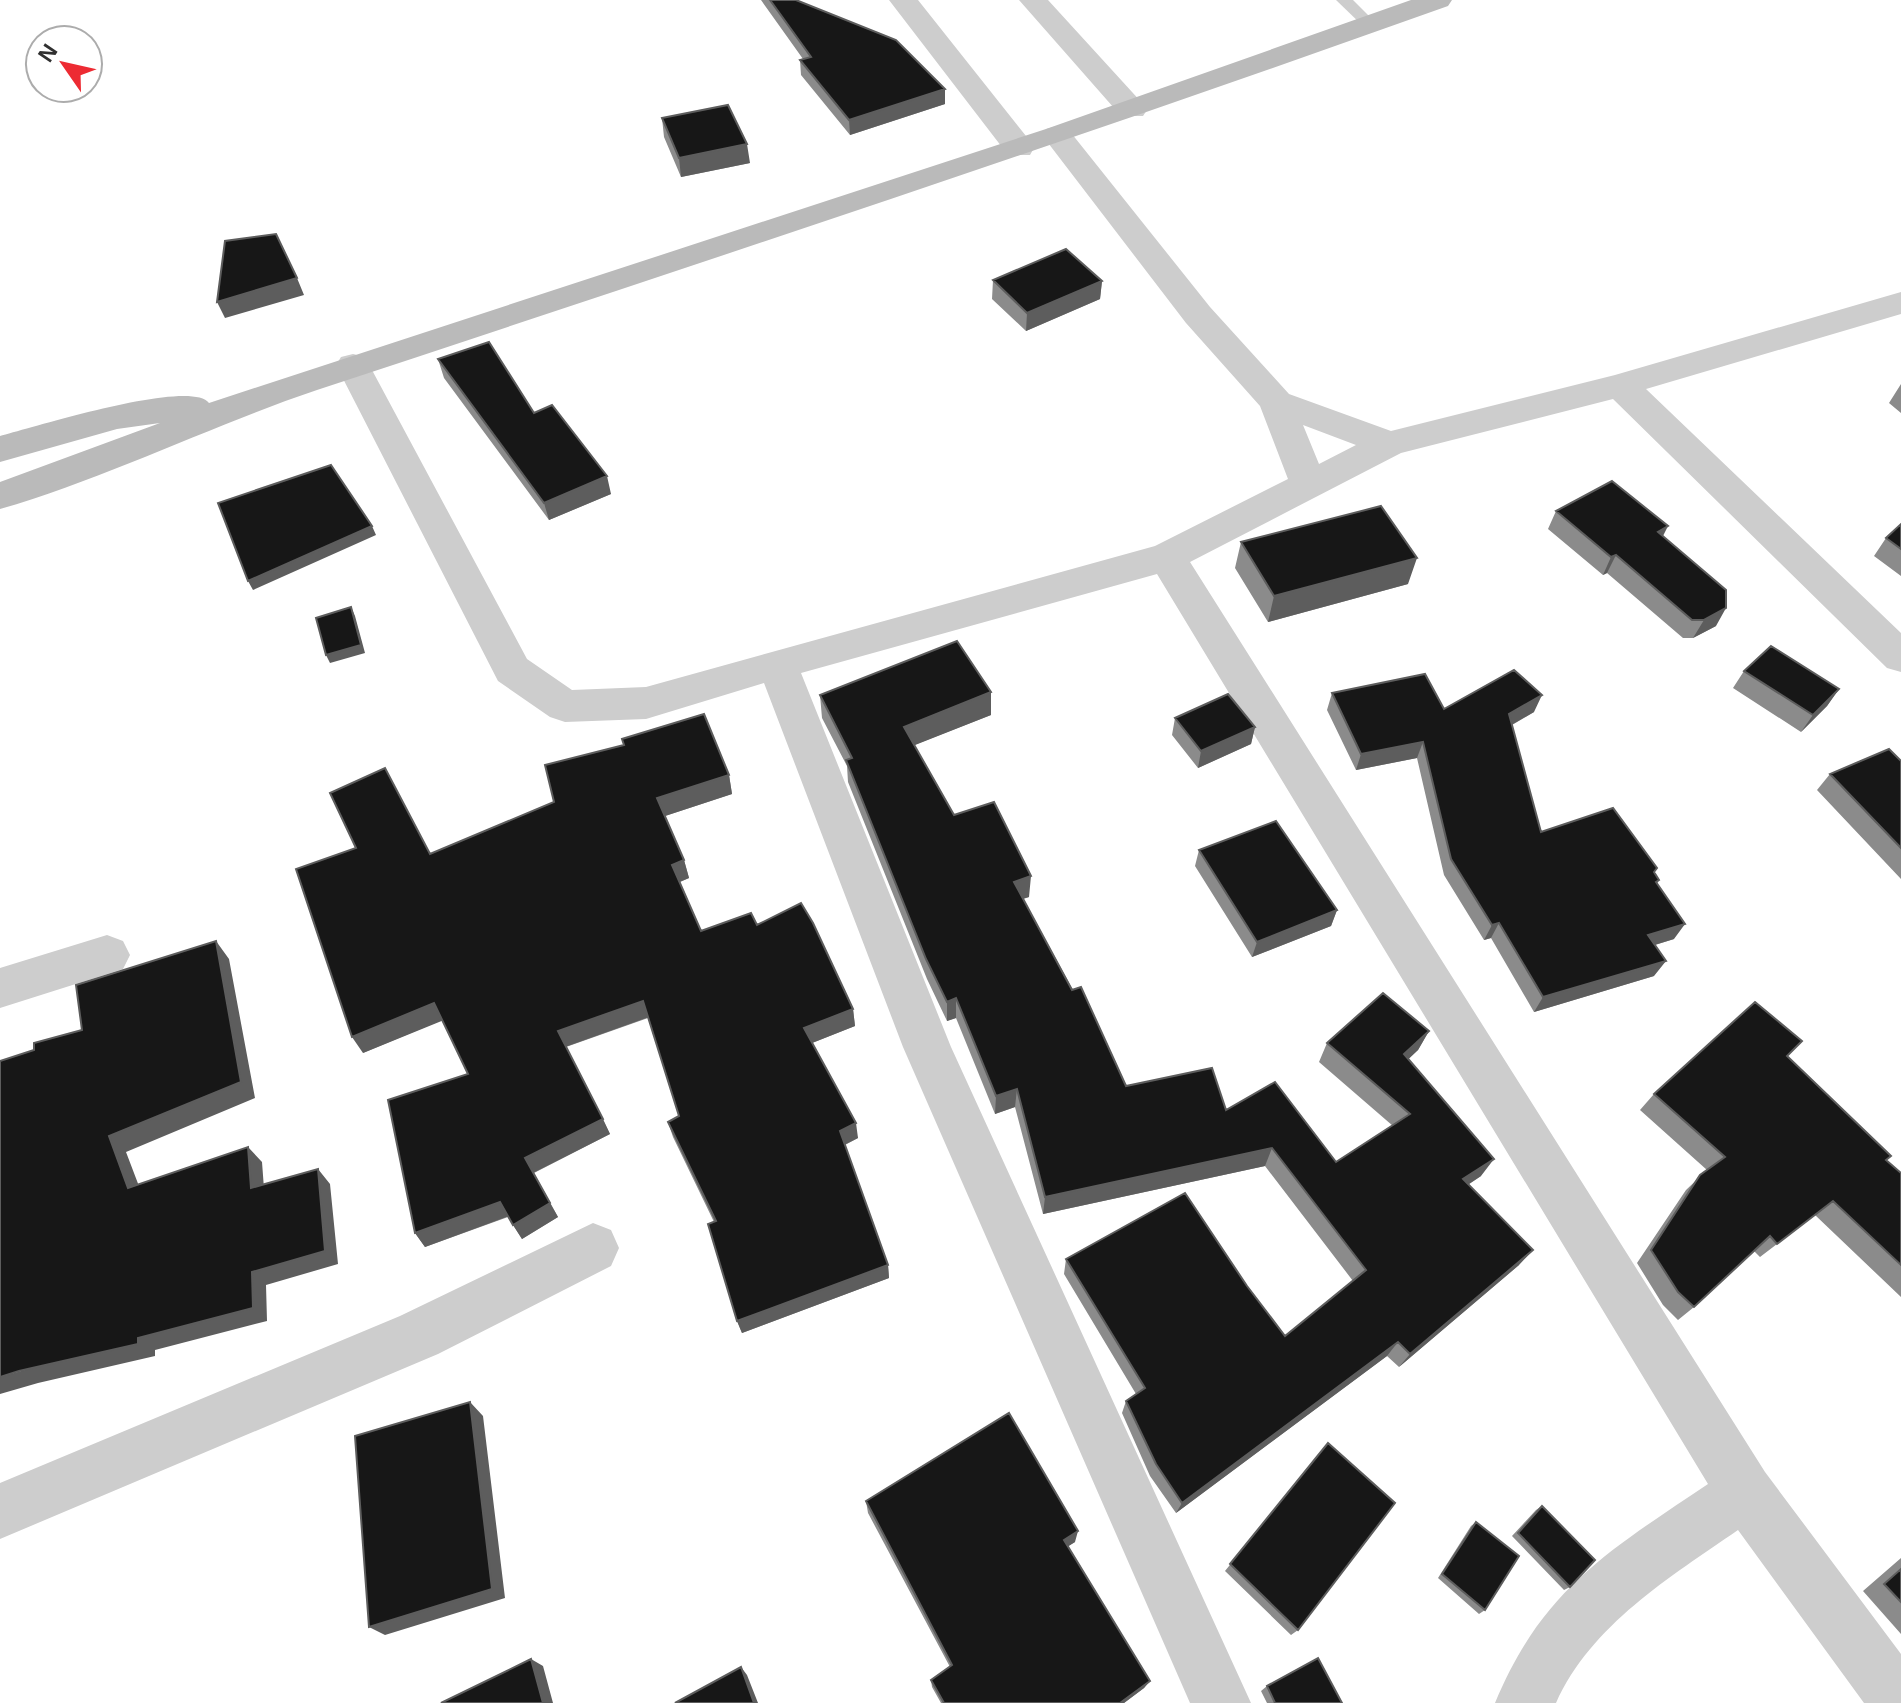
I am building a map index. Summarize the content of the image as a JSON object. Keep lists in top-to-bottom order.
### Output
{
  "north": "top left"
}
